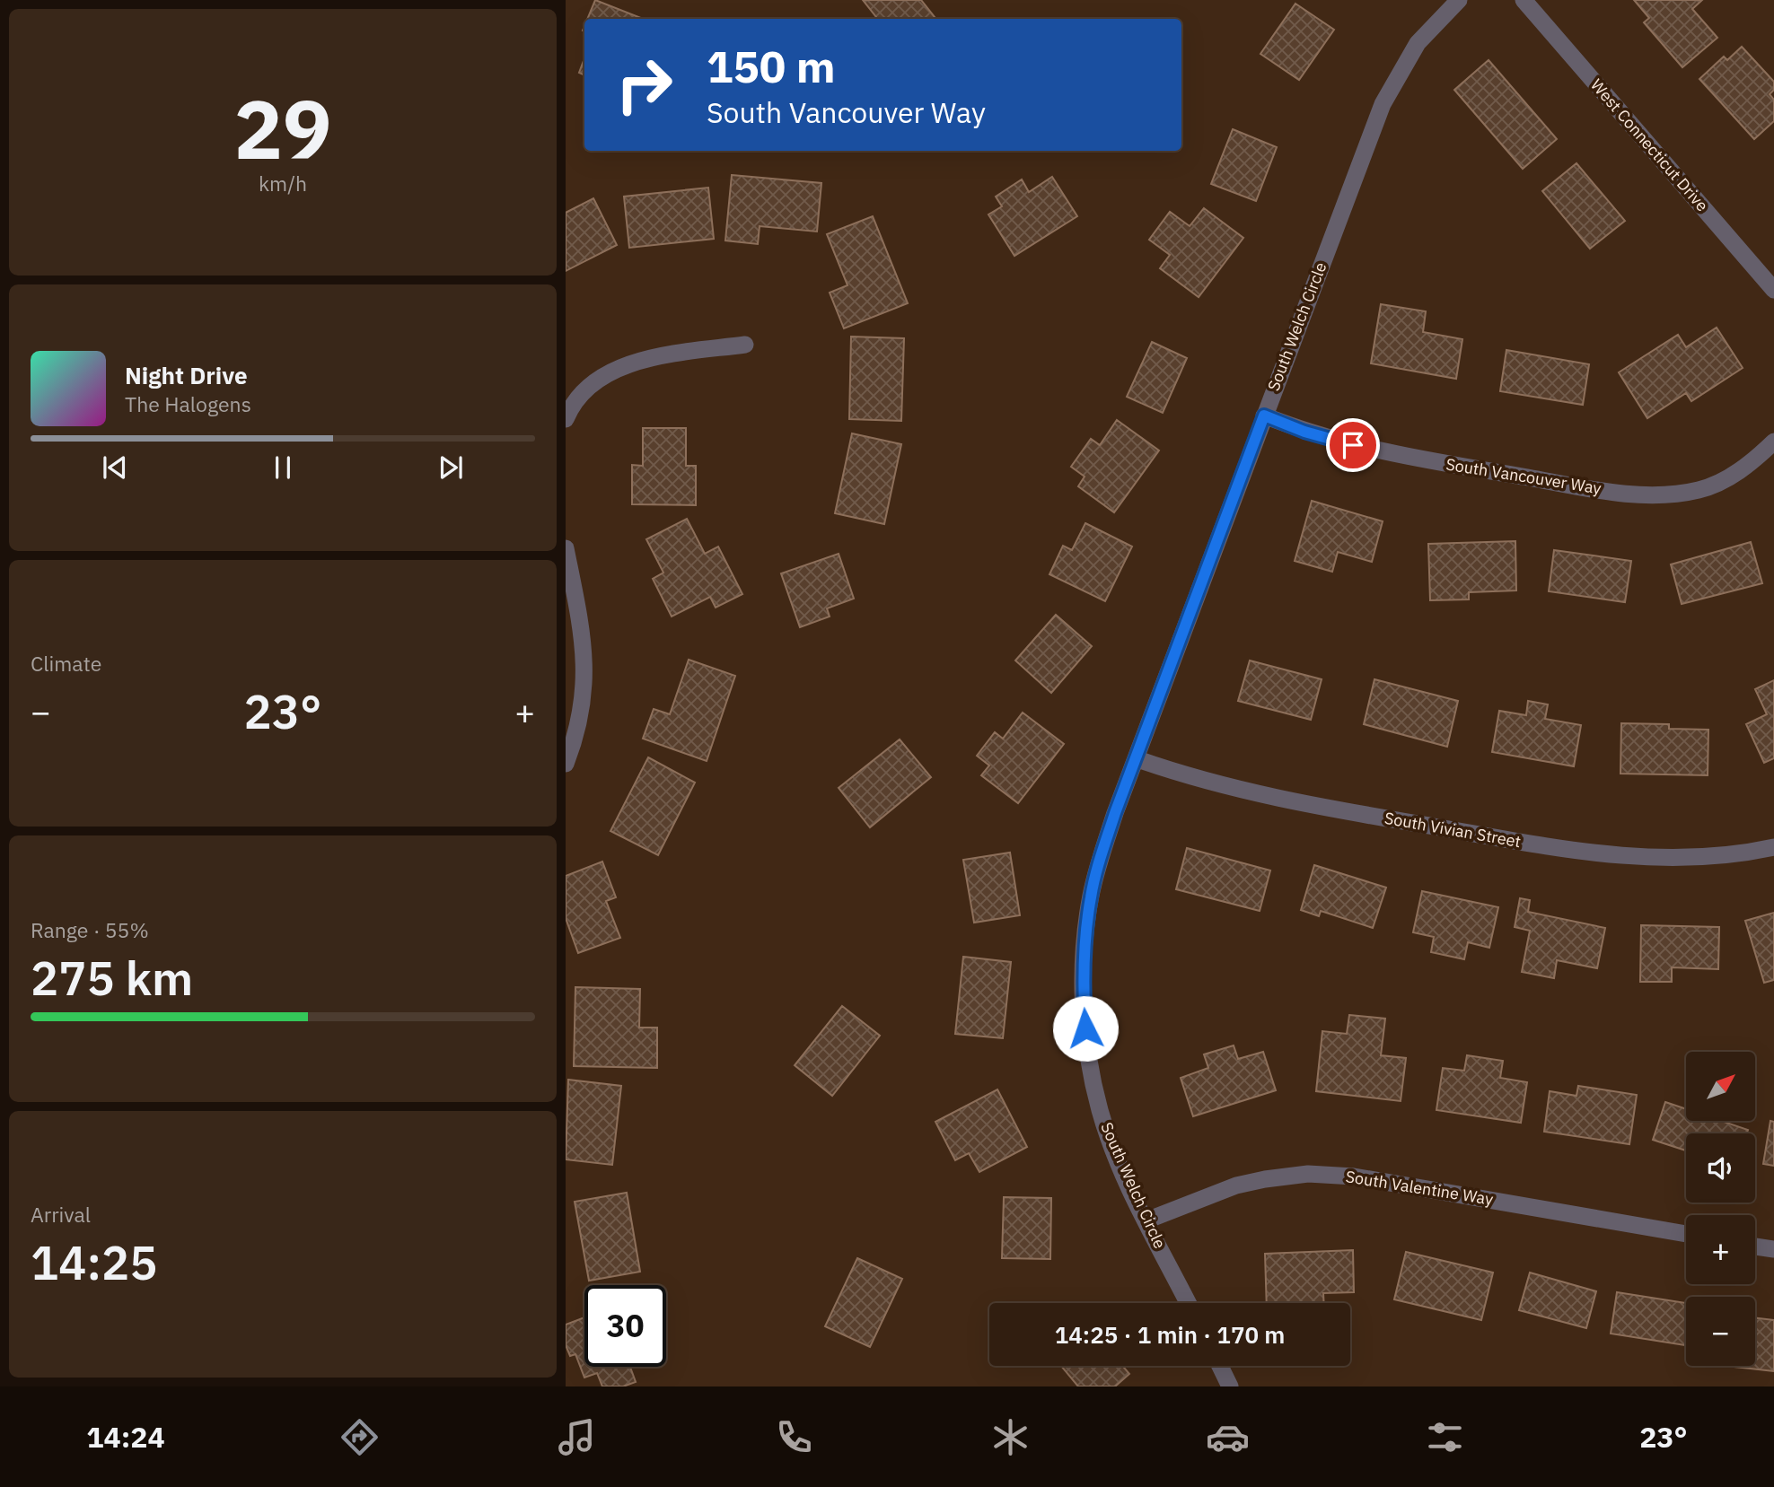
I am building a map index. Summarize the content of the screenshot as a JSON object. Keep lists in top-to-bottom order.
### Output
{
  "streets": {
    "street": [
      "West Connecticut Drive",
      "South Welch Circle",
      "South Vancouver Way",
      "South Vivian Street",
      "South Valentine Way"
    ]
  },
  "crossings": [
    ["South Welch Circle", "South Vancouver Way"],
    ["South Welch Circle", "South Vivian Street"],
    ["South Welch Circle", "South Valentine Way"]
  ],
  "north": "top right",
  "page": {
    "tile": [
      ["29", "km/h"],
      "Climate",
      ["Range · 55%", "275 km"],
      ["Arrival", "14:25"]
    ],
    "turn": ["150 m", "South Vancouver Way"],
    "song": ["Night Drive", "The Halogens"],
    "heat": ["−", "23°", "+"],
    "map_buttons": ["+", "−"],
    "limit": "30",
    "trip": "14:25 · 1 min · 170 m",
    "tabs": ["14:24", "23°"]
  }
}
